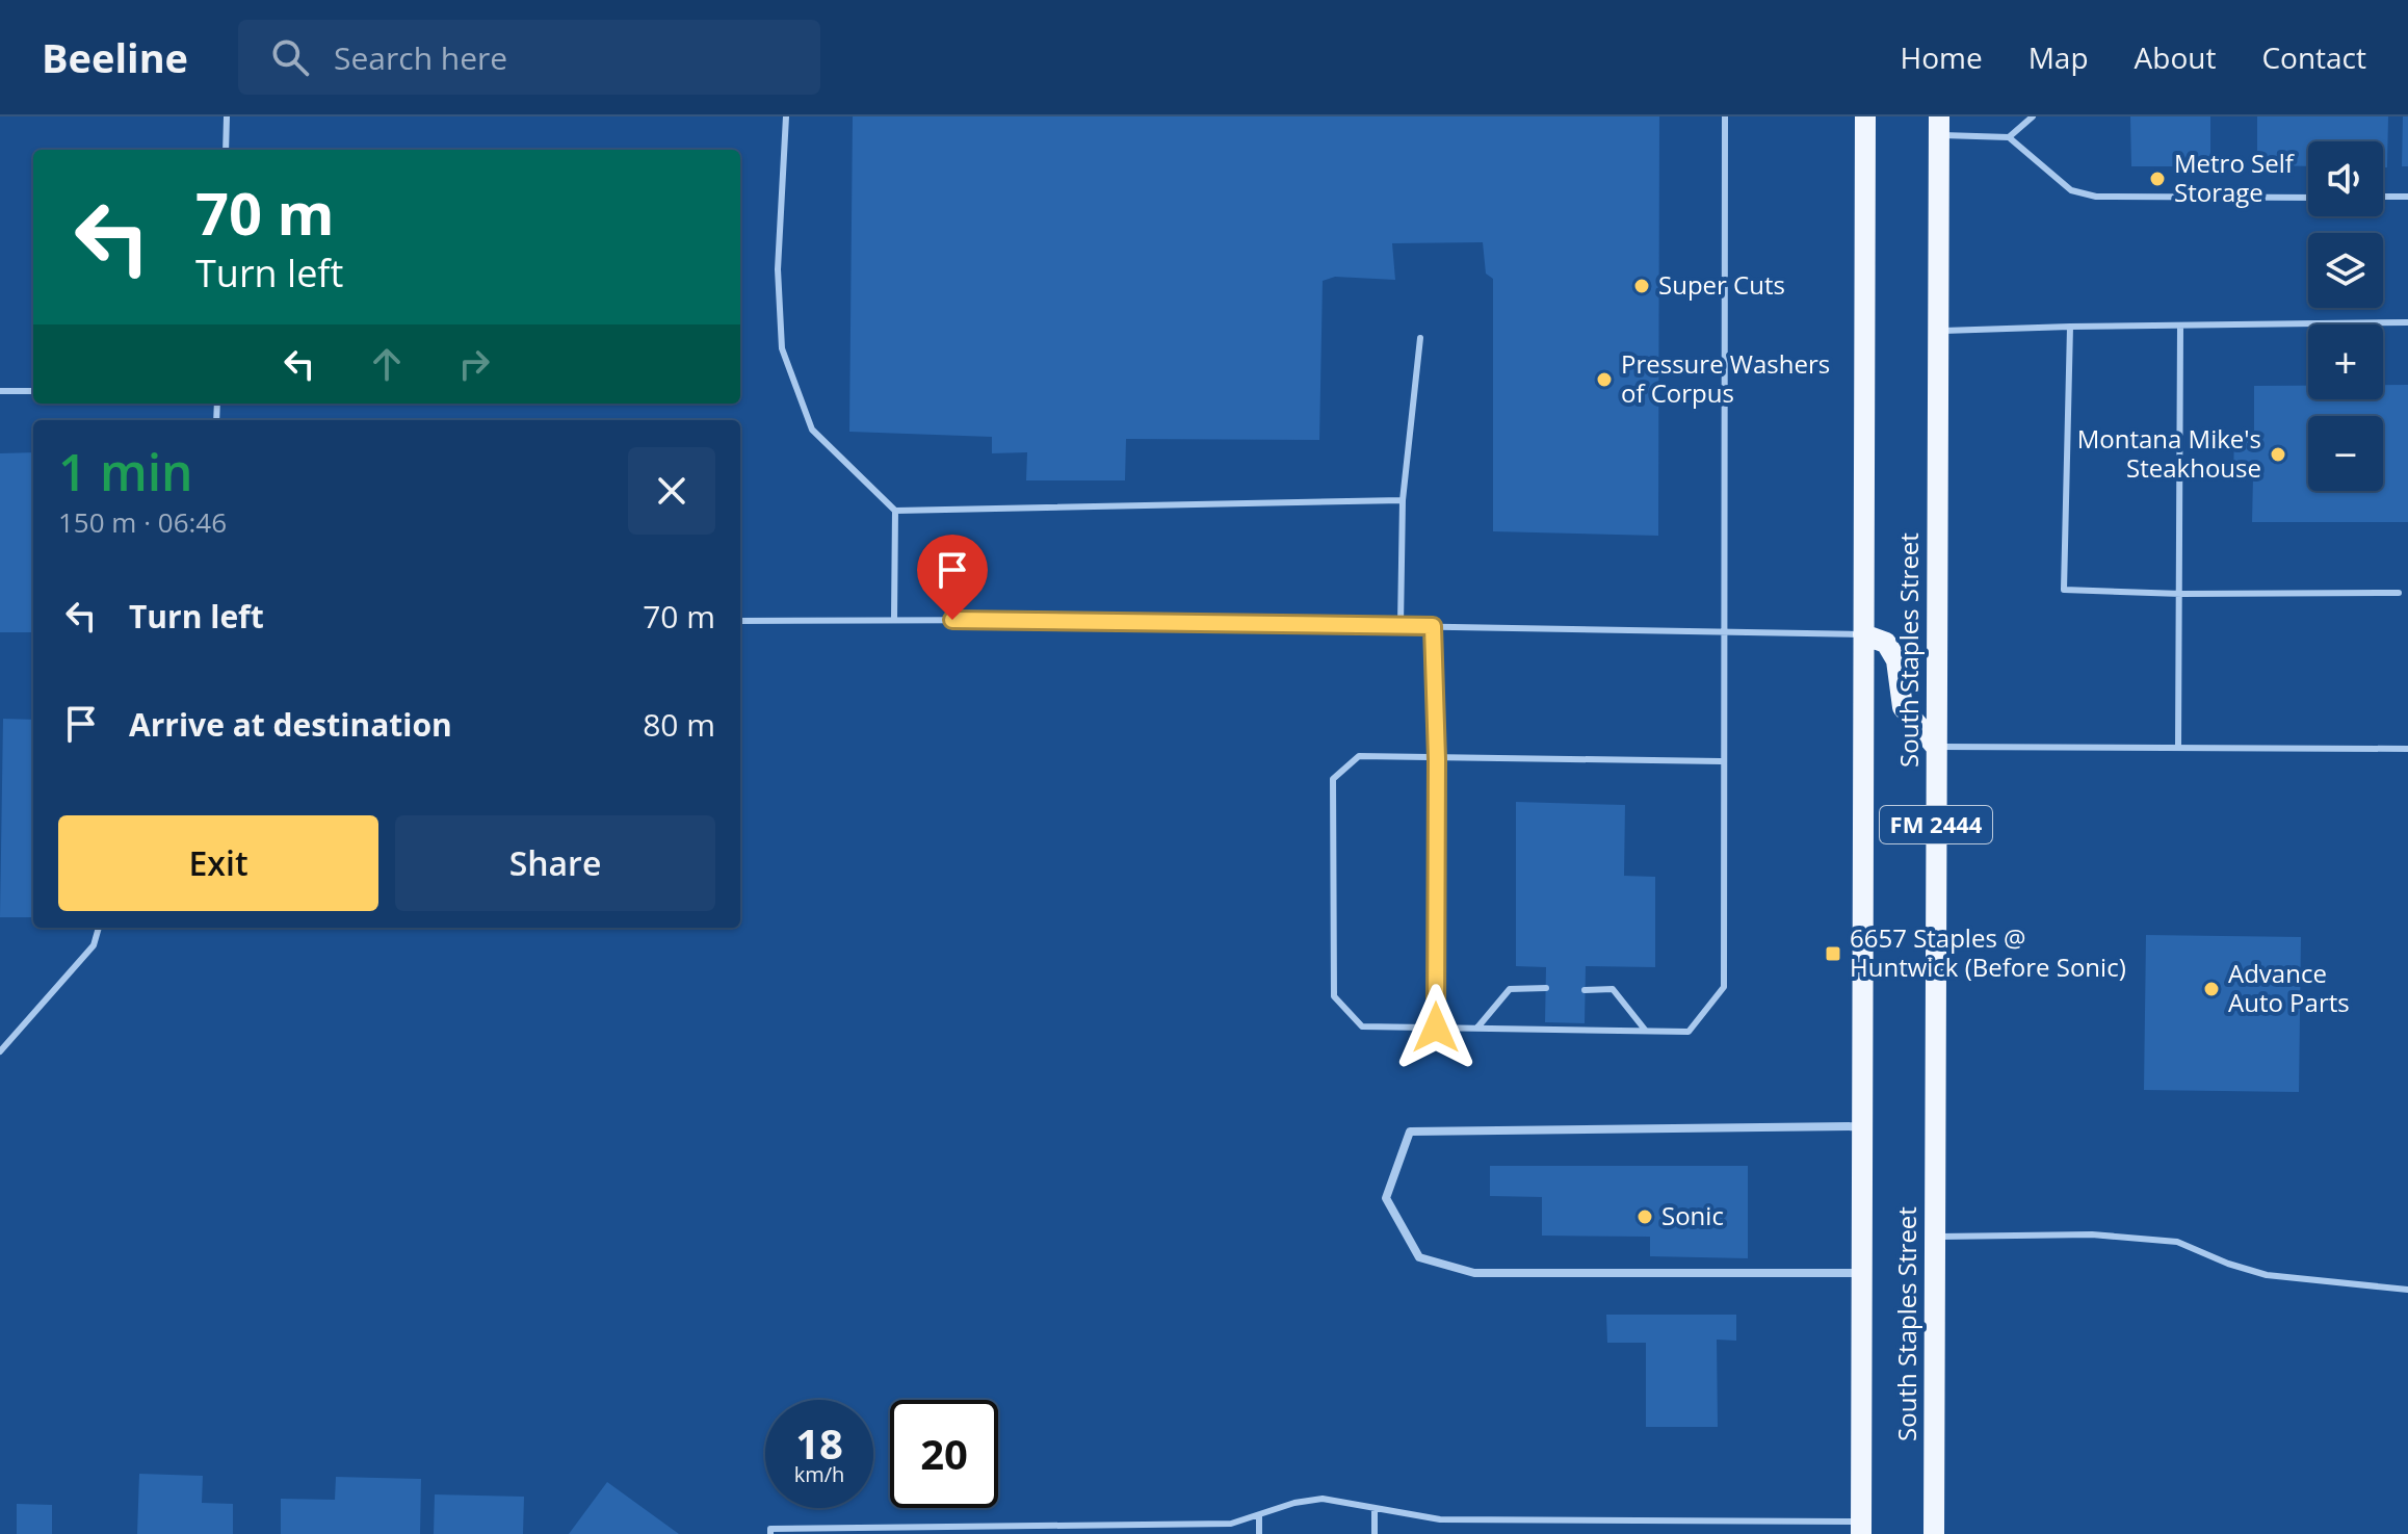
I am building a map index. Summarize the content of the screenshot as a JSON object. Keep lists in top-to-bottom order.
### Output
{
  "streets": {
    "main road": ["South Staples Street", "FM 2444"]
  },
  "places": {
    "other": [
      "Metro Self Storage",
      "Super Cuts",
      "Pressure Washers of Corpus",
      "Montana Mike's Steakhouse",
      "Advance Auto Parts",
      "Sonic"
    ],
    "transit": ["6657 Staples @ Huntwick (Before Sonic)"]
  },
  "page": {
    "header": "Beeline",
    "search": "Search here",
    "nav": [
      "Home",
      "Map",
      "About",
      "Contact"
    ],
    "map_buttons": ["+", "−"],
    "turn": ["70 m", "Turn left"],
    "heading": ["1 min", "150 m · 06:46"],
    "list": [
      {
        "name": "Turn left",
        "value": "70 m"
      },
      {
        "name": "Arrive at destination",
        "value": "80 m"
      }
    ],
    "buttons": ["Exit", "Share"],
    "speed": "18 km/h",
    "limit": "20"
  }
}
